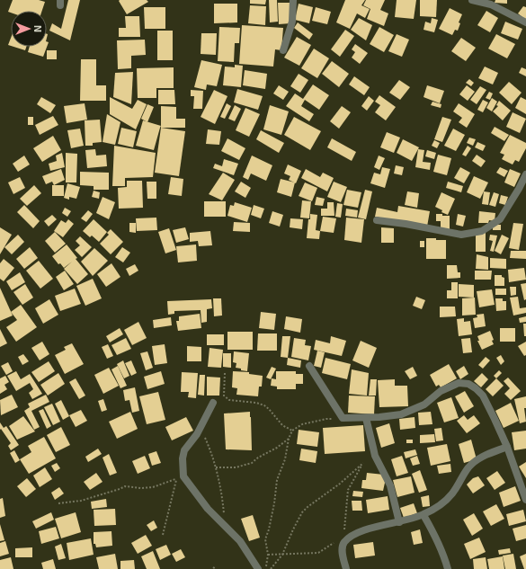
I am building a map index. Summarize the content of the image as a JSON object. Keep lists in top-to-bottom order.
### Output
{
  "north": "right"
}
